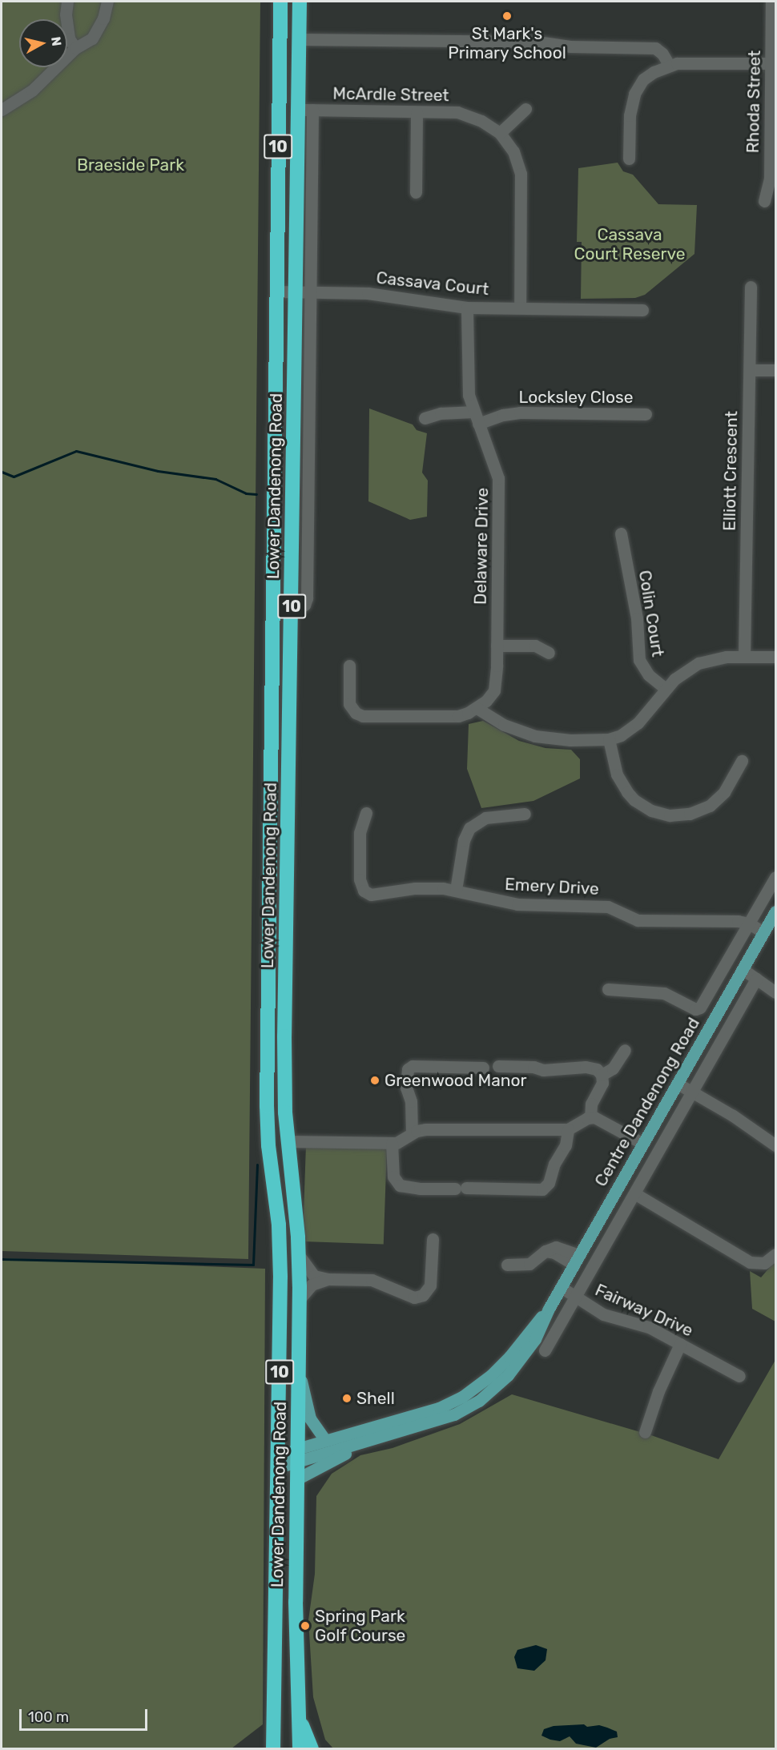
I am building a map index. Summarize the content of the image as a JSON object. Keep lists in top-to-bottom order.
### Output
{
  "streets": {
    "highway": ["10", "Lower Dandenong Road"],
    "main road": ["Centre Dandenong Road"],
    "street": [
      "McArdle Street",
      "Rhoda Street",
      "Cassava Court",
      "Locksley Close",
      "Elliott Crescent",
      "Delaware Drive",
      "Colin Court",
      "Emery Drive",
      "Fairway Drive"
    ]
  },
  "crossings": [
    ["McArdle Street", "Cassava Court"],
    ["McArdle Street", "Lower Dandenong Road"],
    ["Cassava Court", "Lower Dandenong Road"],
    ["Cassava Court", "Delaware Drive"],
    ["Locksley Close", "Delaware Drive"],
    ["Lower Dandenong Road", "Centre Dandenong Road"],
    ["Emery Drive", "Centre Dandenong Road"],
    ["Centre Dandenong Road", "Fairway Drive"]
  ],
  "parks": ["Braeside Park", "Cassava Court Reserve"],
  "places": [
    "St Mark's Primary School",
    "Greenwood Manor",
    "Shell",
    "Spring Park Golf Course"
  ],
  "scale_bar": "100 m",
  "north": "right"
}
